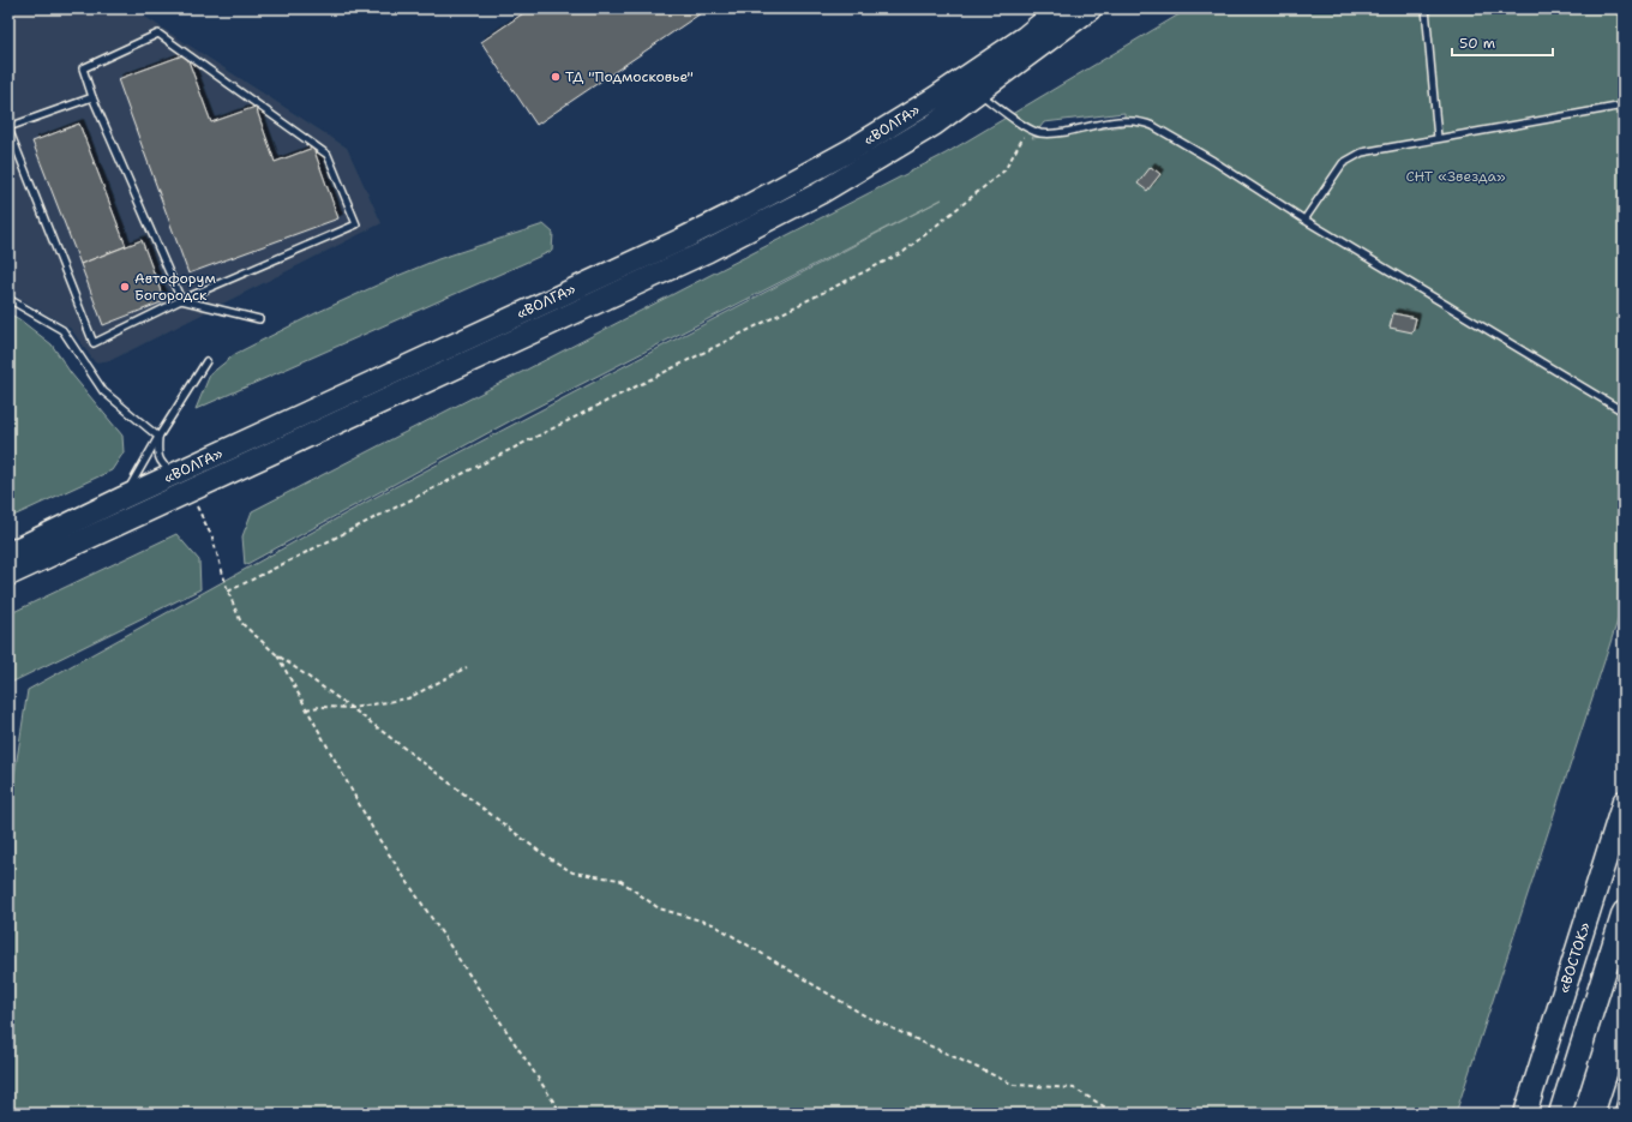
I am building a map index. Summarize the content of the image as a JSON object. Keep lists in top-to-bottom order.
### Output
{
  "streets": {
    "highway": ["«ВОЛГА»", "«ВОСТОК»"]
  },
  "parks": ["СНТ «Звезда»"],
  "places": ["ТД \"Подмосковье\"", "Автофорум Богородск"],
  "scale_bar": "50 m"
}
